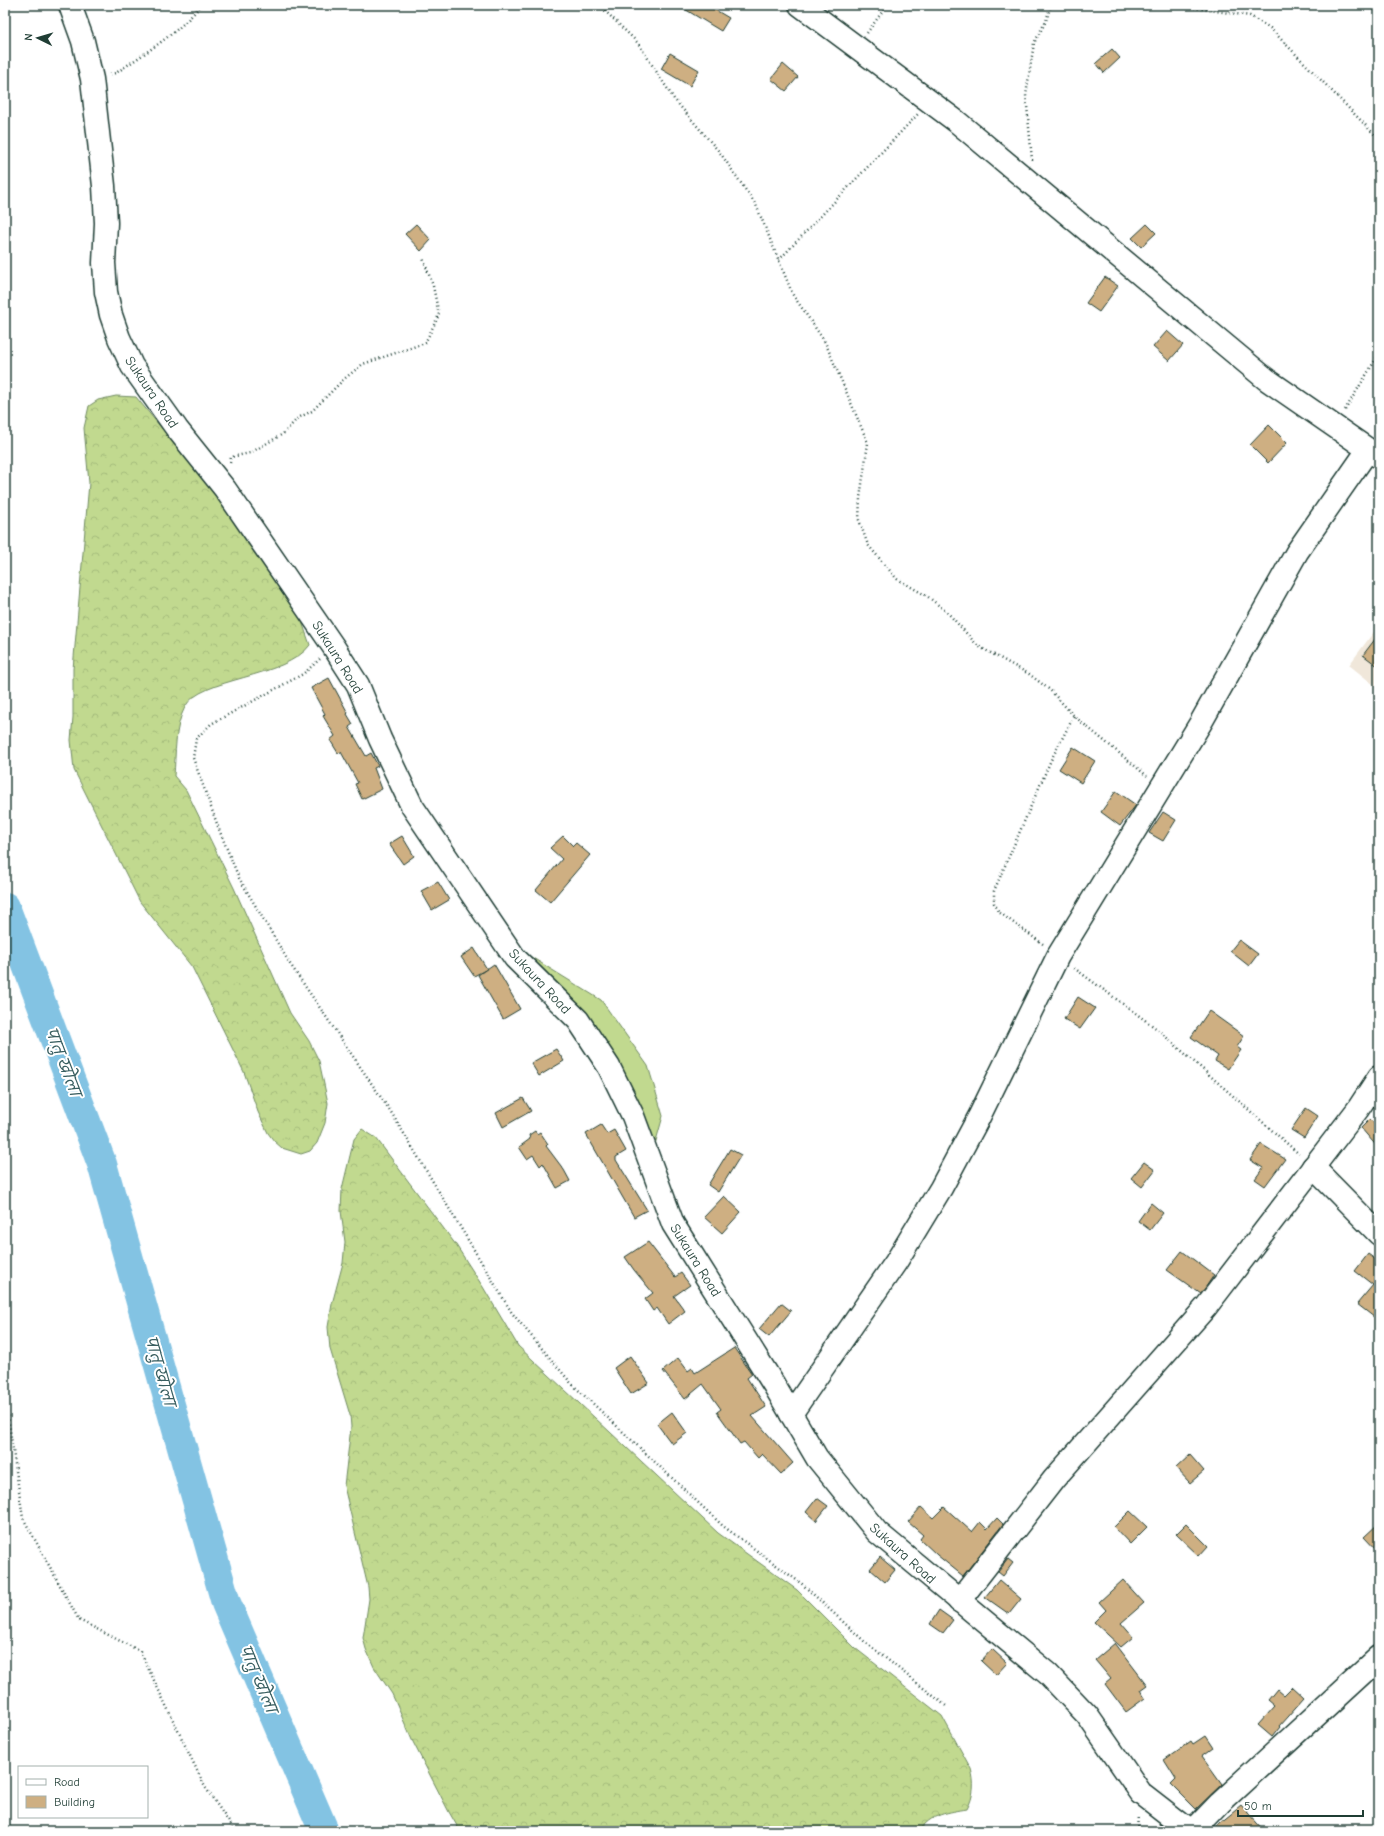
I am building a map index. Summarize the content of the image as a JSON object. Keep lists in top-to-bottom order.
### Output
{
  "streets": {
    "street": ["Sukaura Road"]
  },
  "water": ["पातु खोला"],
  "legend": ["Road", "Building"],
  "scale_bar": "50 m",
  "north": "left"
}
